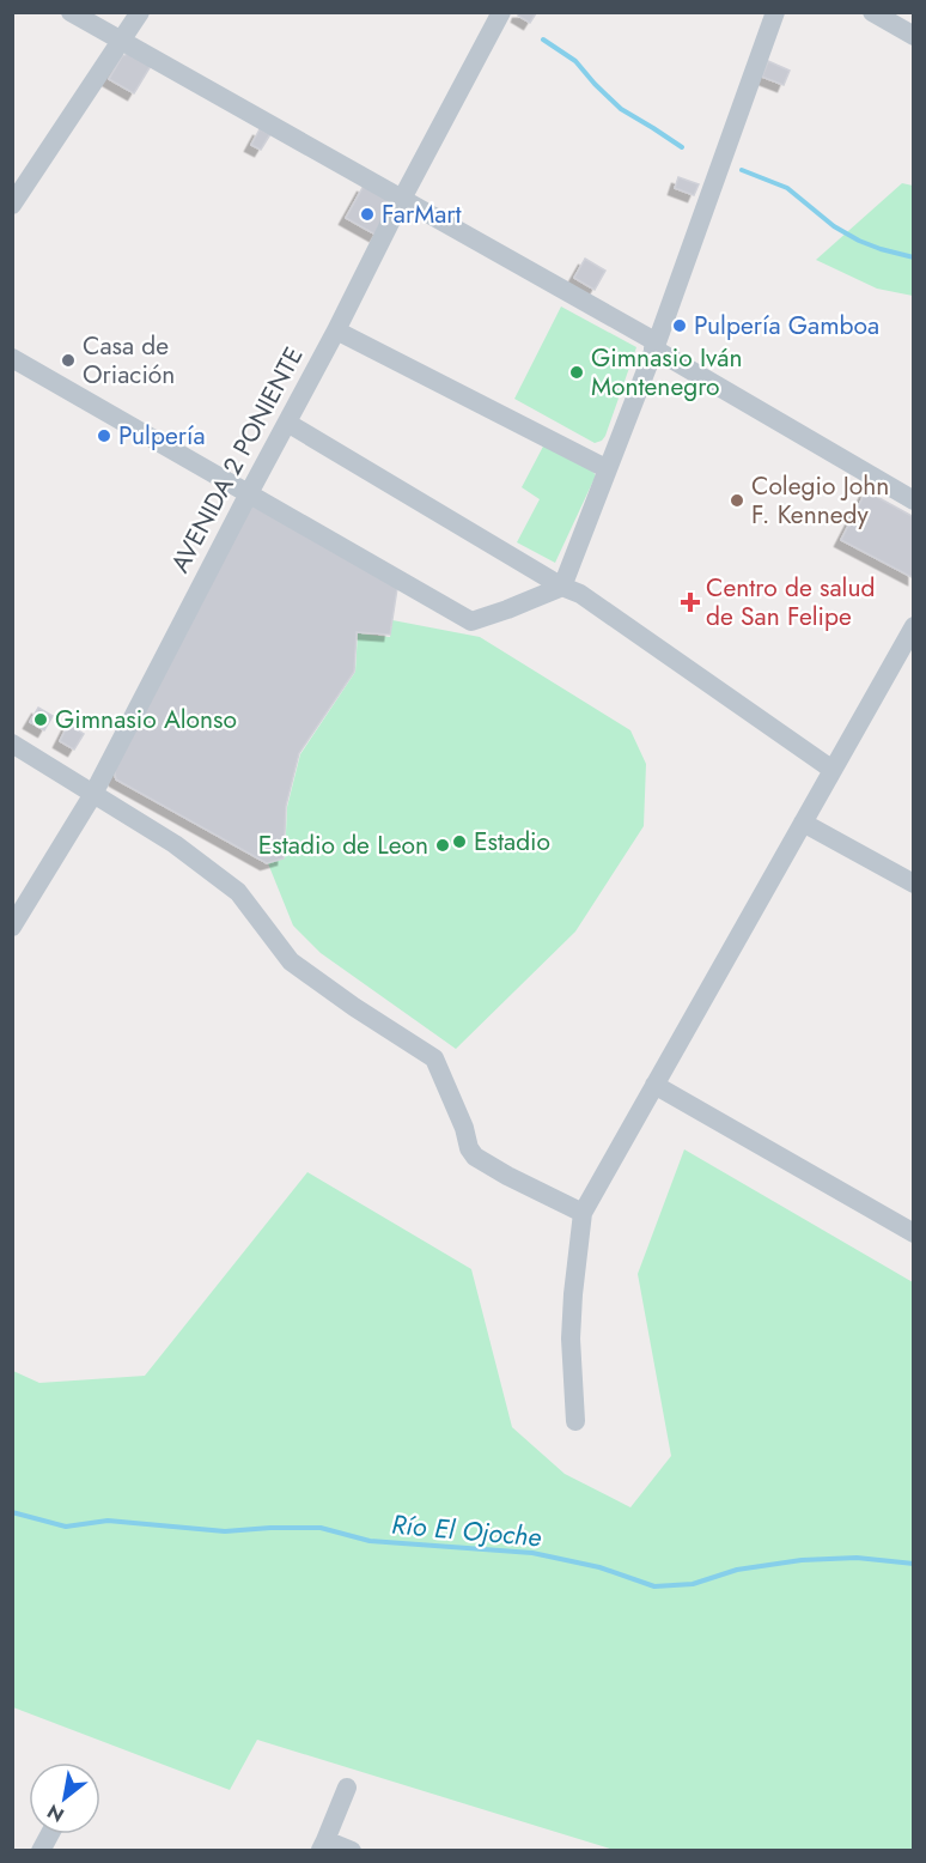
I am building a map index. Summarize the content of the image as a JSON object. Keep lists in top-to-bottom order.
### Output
{
  "streets": {
    "street": ["AVENIDA 2 PONIENTE"]
  },
  "water": ["Río El Ojoche"],
  "places": {
    "other": [
      "FarMart",
      "Pulpería Gamboa",
      "Casa de Oriación",
      "Gimnasio Iván Montenegro",
      "Pulpería",
      "Colegio John F. Kennedy",
      "Gimnasio Alonso",
      "Estadio",
      "Estadio de Leon"
    ],
    "health": ["Centro de salud de San Felipe"]
  },
  "north": "bottom left"
}
